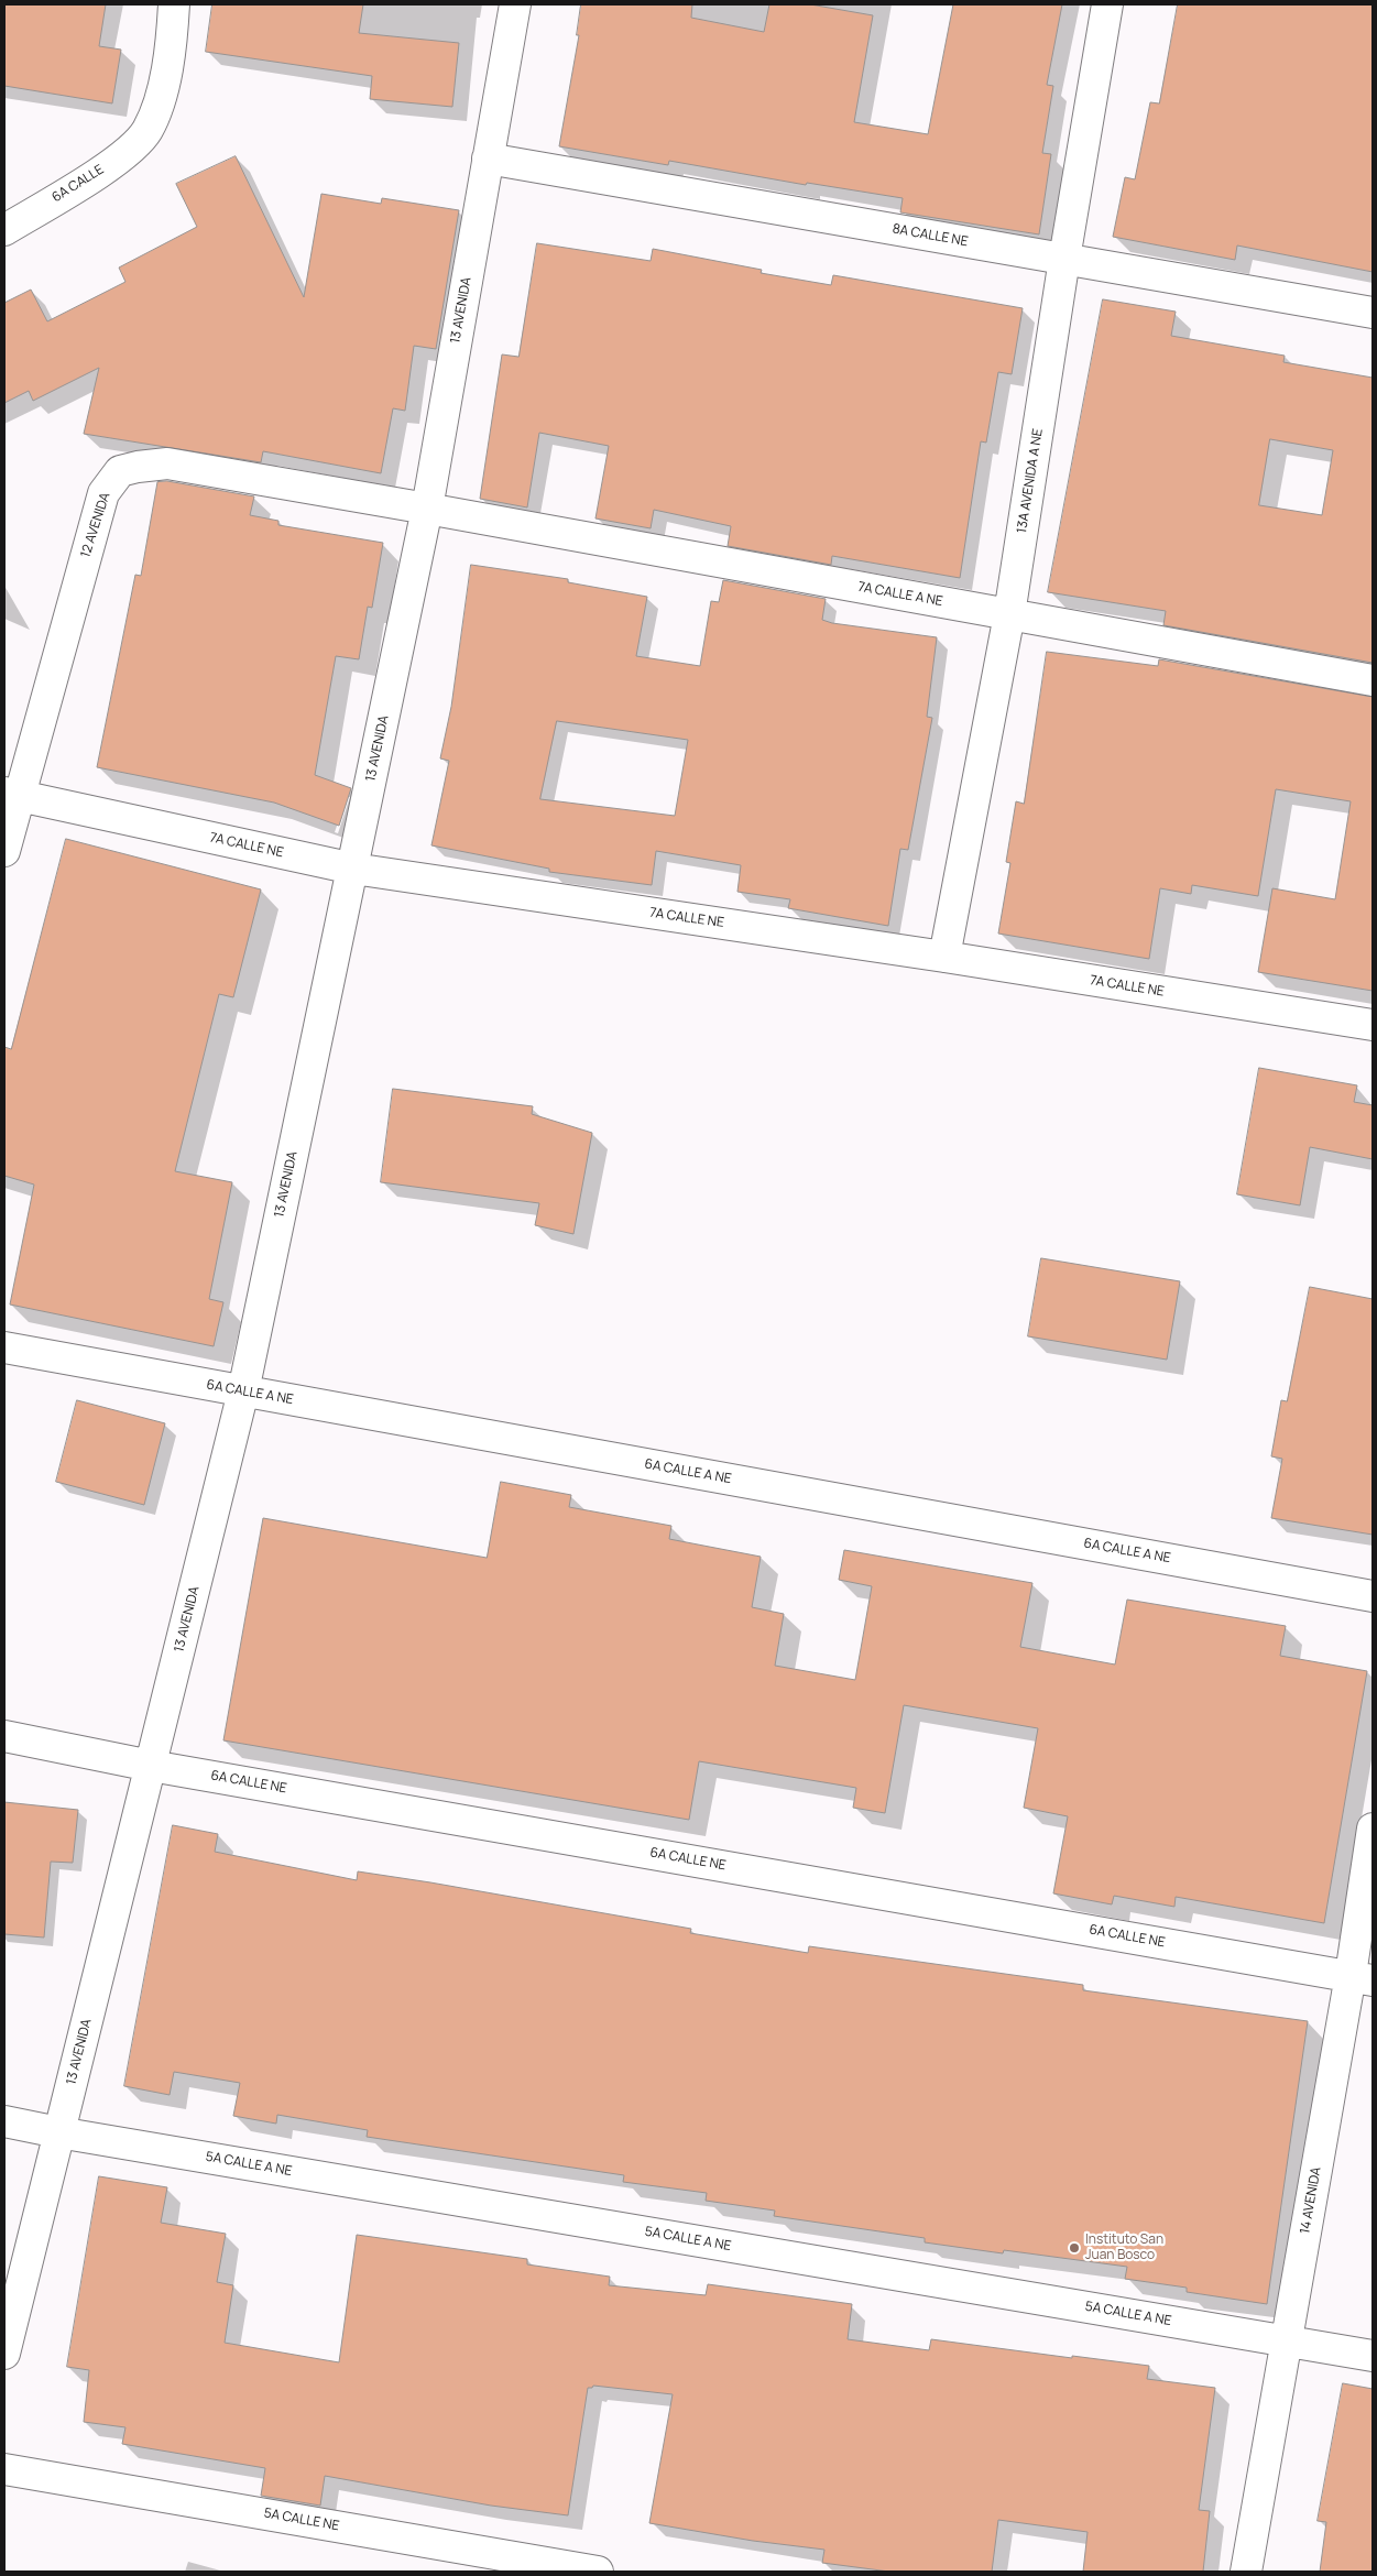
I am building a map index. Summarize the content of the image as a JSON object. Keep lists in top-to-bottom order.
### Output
{
  "streets": {
    "street": [
      "6A CALLE",
      "8A CALLE NE",
      "13 AVENIDA",
      "13A AVENIDA A NE",
      "12 AVENIDA",
      "7A CALLE A NE",
      "7A CALLE NE",
      "6A CALLE A NE",
      "6A CALLE NE",
      "5A CALLE A NE",
      "14 AVENIDA",
      "5A CALLE NE"
    ]
  },
  "crossings": [
    ["8A CALLE NE", "13 AVENIDA"],
    ["8A CALLE NE", "13A AVENIDA A NE"],
    ["13 AVENIDA", "12 AVENIDA"],
    ["13 AVENIDA", "7A CALLE A NE"],
    ["13 AVENIDA", "7A CALLE NE"],
    ["13 AVENIDA", "6A CALLE A NE"],
    ["13 AVENIDA", "6A CALLE NE"],
    ["13 AVENIDA", "5A CALLE A NE"],
    ["13A AVENIDA A NE", "7A CALLE A NE"],
    ["13A AVENIDA A NE", "7A CALLE NE"],
    ["12 AVENIDA", "7A CALLE A NE"],
    ["12 AVENIDA", "7A CALLE NE"],
    ["6A CALLE NE", "14 AVENIDA"],
    ["5A CALLE A NE", "14 AVENIDA"]
  ],
  "places": ["Instituto San Juan Bosco"]
}
